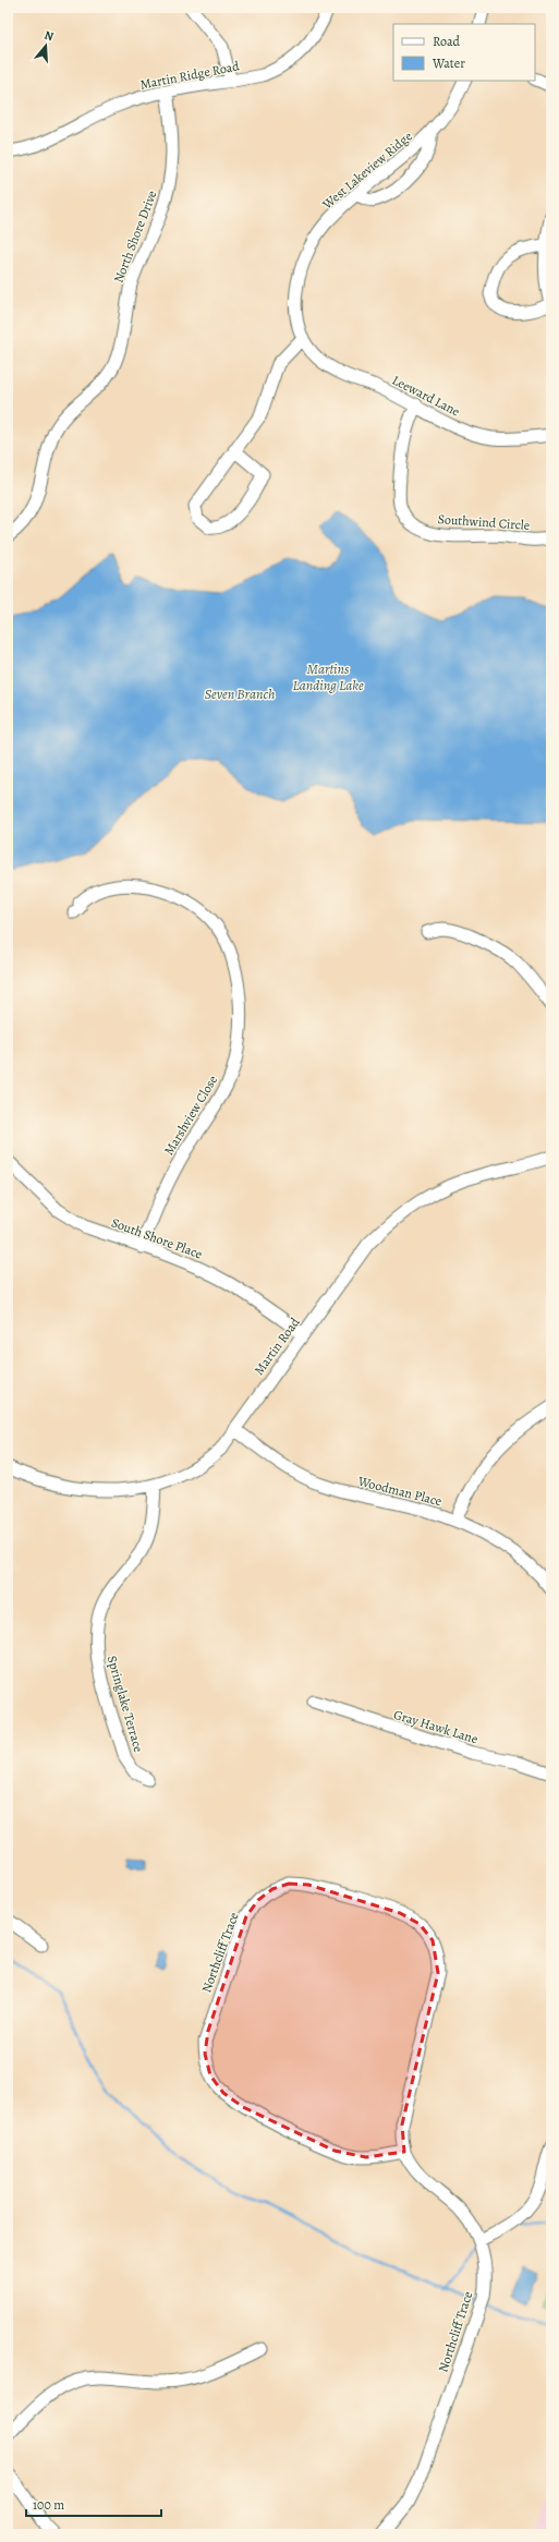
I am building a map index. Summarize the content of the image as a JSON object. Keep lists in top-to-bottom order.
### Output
{
  "streets": {
    "street": [
      "Martin Ridge Road",
      "West Lakeview Ridge",
      "North Shore Drive",
      "Leeward Lane",
      "Southwind Circle",
      "Marshview Close",
      "South Shore Place",
      "Martin Road",
      "Woodman Place",
      "Springlake Terrace",
      "Gray Hawk Lane",
      "Northcliff Trace"
    ]
  },
  "crossings": [
    ["Martin Ridge Road", "North Shore Drive"],
    ["West Lakeview Ridge", "Leeward Lane"],
    ["Leeward Lane", "Southwind Circle"],
    ["Marshview Close", "South Shore Place"],
    ["South Shore Place", "Martin Road"],
    ["Martin Road", "Woodman Place"],
    ["Martin Road", "Springlake Terrace"]
  ],
  "water": ["Martins Landing Lake", "Seven Branch"],
  "legend": ["Road", "Water"],
  "scale_bar": "100 m",
  "north": "top"
}
